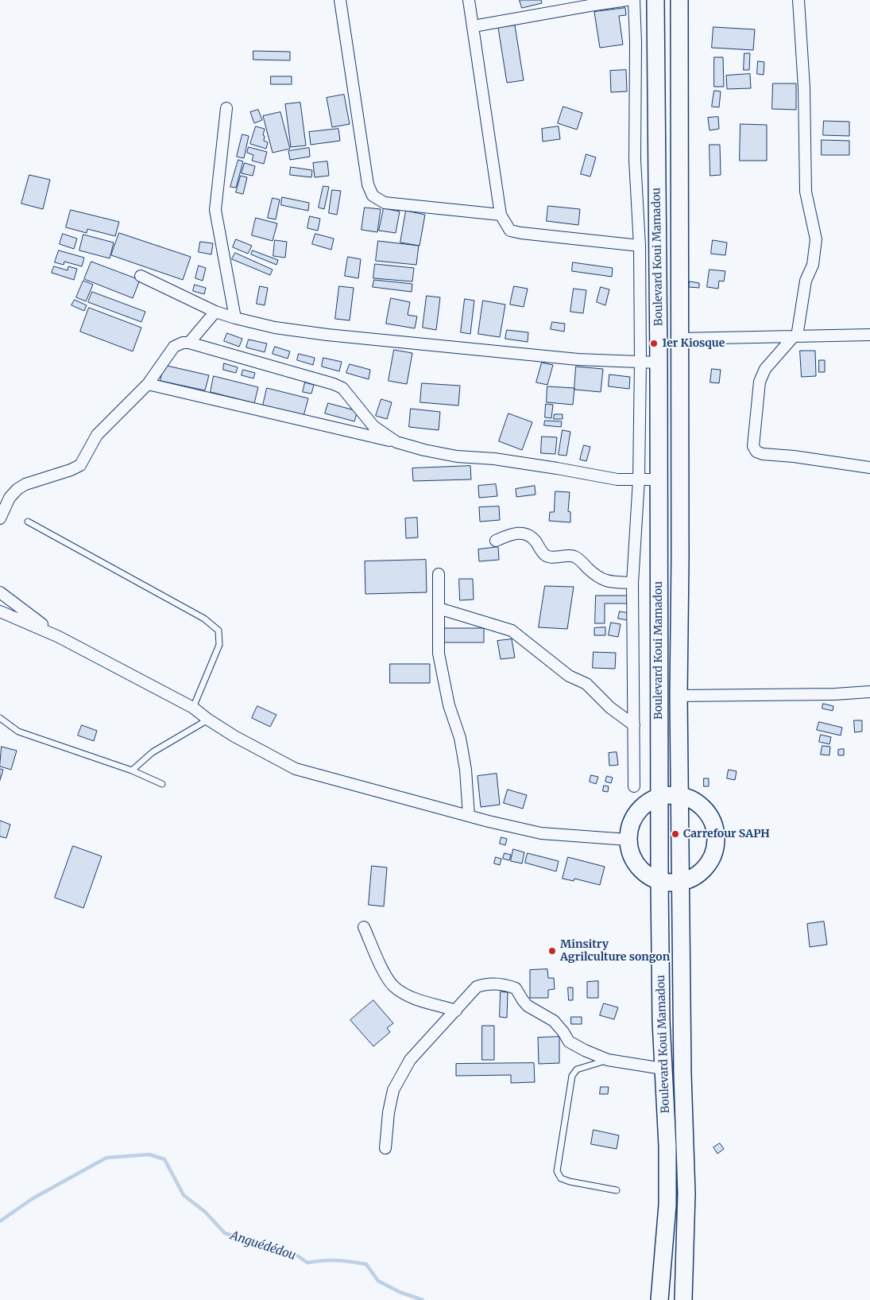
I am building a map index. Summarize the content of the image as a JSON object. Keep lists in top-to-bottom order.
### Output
{
  "streets": {
    "main road": ["Boulevard Koui Mamadou"]
  },
  "water": ["Anguédédou"],
  "places": ["1er Kiosque", "Carrefour SAPH", "Minsitry Agrilculture songon"]
}
